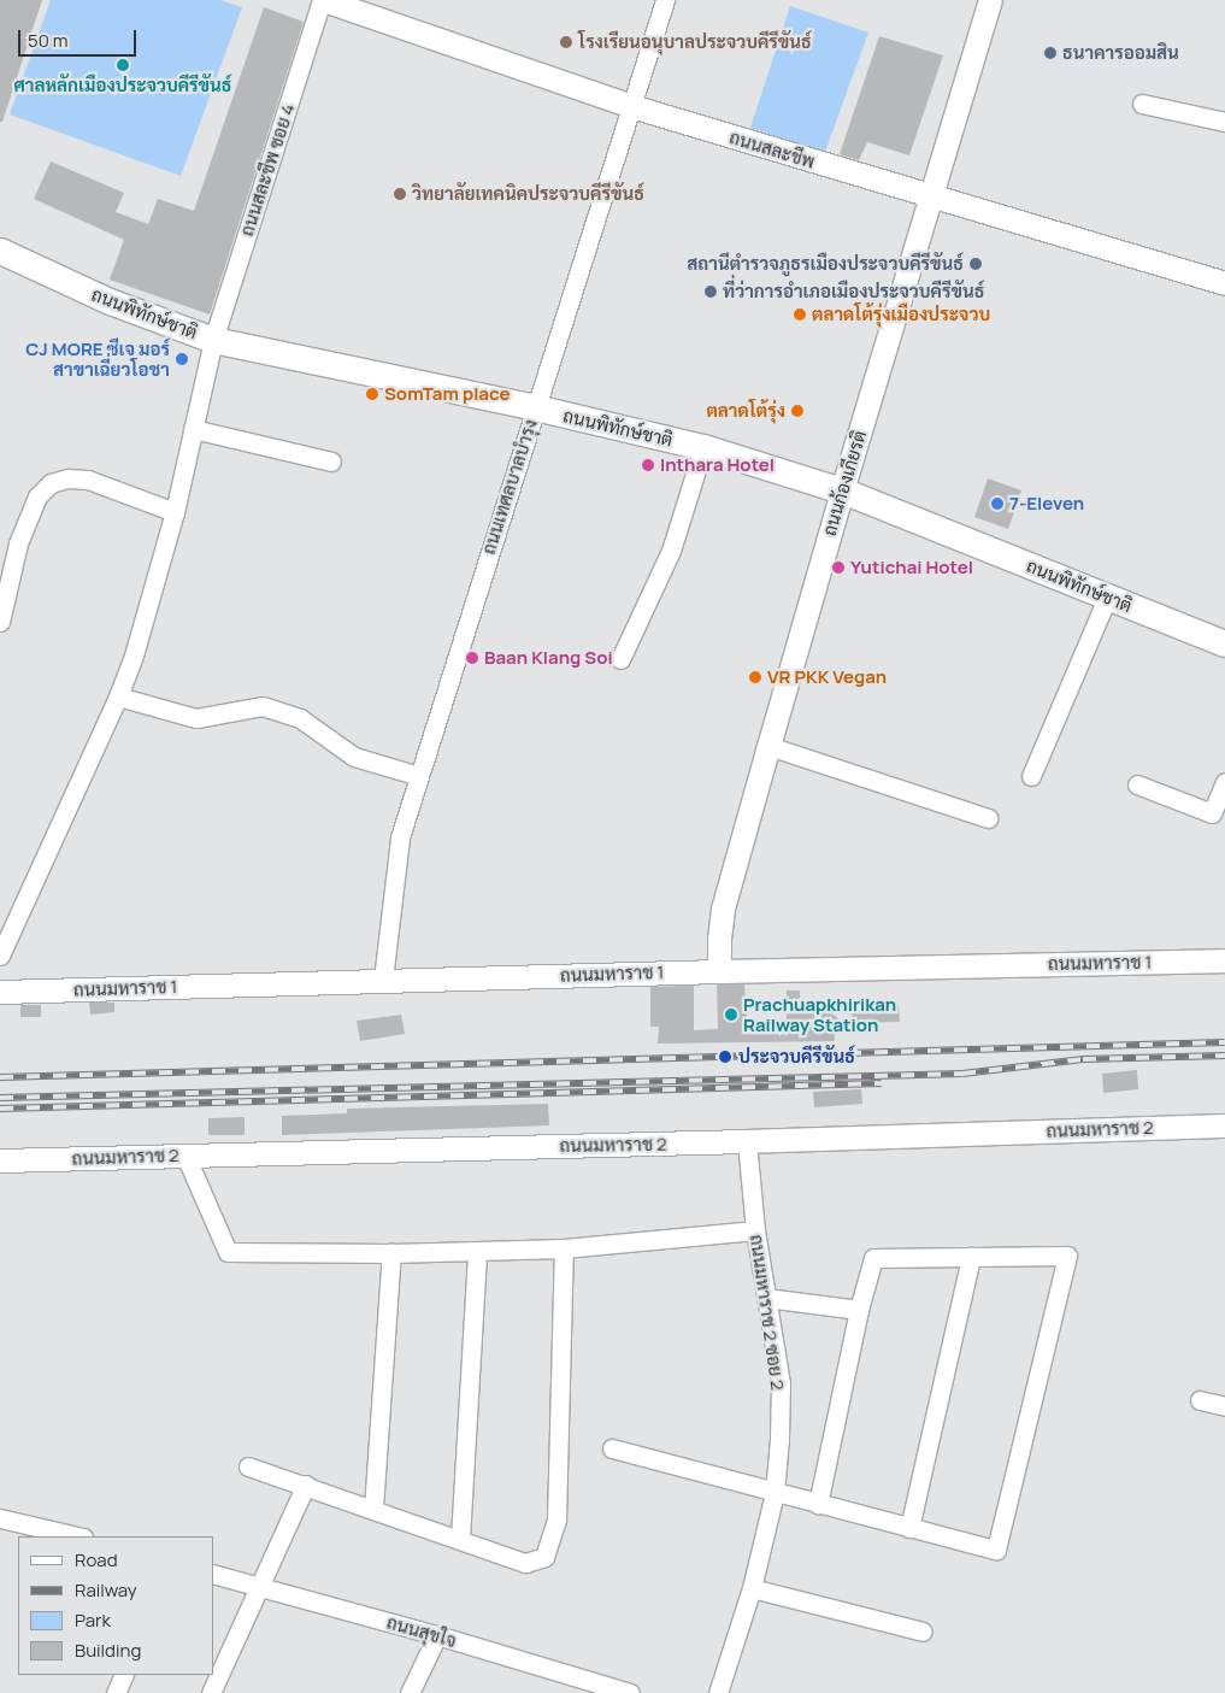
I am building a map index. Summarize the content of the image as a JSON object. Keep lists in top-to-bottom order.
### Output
{
  "streets": {
    "main road": ["ถนนพิทักษ์ชาติ"],
    "street": [
      "ถนนสละชีพ",
      "ถนนสละชีพ ซอย 4",
      "ถนนก้องเกียรติ",
      "ถนนเทศลบาลบำรุง",
      "ถนนมหาราช 1",
      "ถนนมหาราช 2",
      "ถนนมหาราช 2 ซอย 2",
      "ถนนสุขใจ"
    ]
  },
  "crossings": [
    ["ถนนสละชีพ", "ถนนสละชีพ ซอย 4"],
    ["ถนนสละชีพ", "ถนนก้องเกียรติ"],
    ["ถนนสละชีพ", "ถนนเทศลบาลบำรุง"],
    ["ถนนสละชีพ ซอย 4", "ถนนพิทักษ์ชาติ"],
    ["ถนนพิทักษ์ชาติ", "ถนนก้องเกียรติ"],
    ["ถนนพิทักษ์ชาติ", "ถนนเทศลบาลบำรุง"],
    ["ถนนก้องเกียรติ", "ถนนมหาราช 1"],
    ["ถนนเทศลบาลบำรุง", "ถนนมหาราช 1"],
    ["ถนนมหาราช 2", "ถนนมหาราช 2 ซอย 2"]
  ],
  "places": [
    "โรงเรียนอนุบาลประจวบคีรีขันธ์",
    "ธนาคารออมสิน",
    "ศาลหลักเมืองประจวบคีรีขันธ์",
    "วิทยาลัยเทคนิคประจวบคีรีขันธ์",
    "สถานีตำรวจภูธรเมืองประจวบคีรีขันธ์",
    "ที่ว่าการอำเภอเมืองประจวบคีรีขันธ์",
    "ตลาดโต้รุ่งเมืองประจวบ",
    "CJ MORE ซีเจ มอร์ สาขาเฉี่ยวโอชา",
    "SomTam place",
    "ตลาดโต้รุ่ง",
    "Inthara Hotel",
    "7-Eleven",
    "Yutichai Hotel",
    "Baan Klang Soi",
    "VR PKK Vegan",
    "Prachuapkhirikan Railway Station",
    "ประจวบคีรีขันธ์"
  ],
  "legend": [
    "Road",
    "Railway",
    "Park",
    "Building"
  ],
  "scale_bar": "50 m"
}
